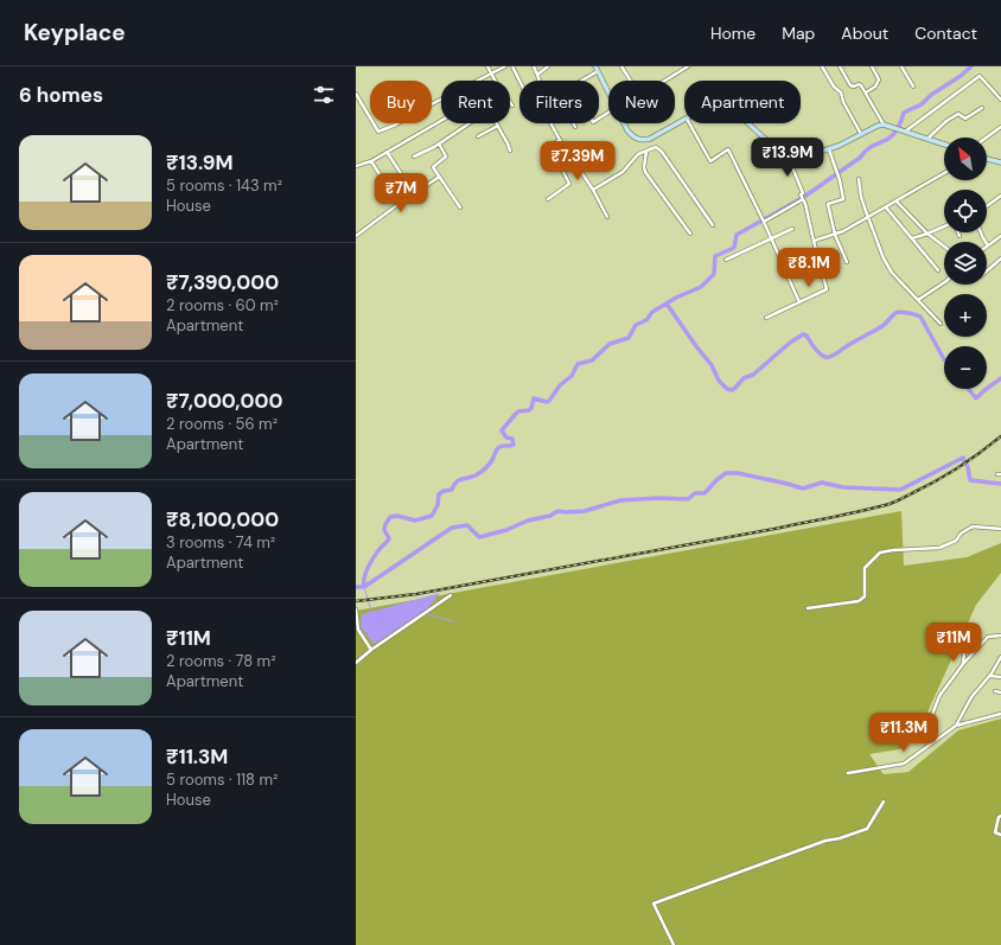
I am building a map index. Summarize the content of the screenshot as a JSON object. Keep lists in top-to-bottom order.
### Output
{
  "north": "top left",
  "page": {
    "header": "Keyplace",
    "nav": [
      "Home",
      "Map",
      "About",
      "Contact"
    ],
    "heading": "6 homes",
    "chip": [
      "Buy",
      "Rent",
      "Filters",
      "New",
      "Apartment"
    ],
    "list": [
      {
        "name": "₹13.9M",
        "note": "5 rooms · 143 m² · House"
      },
      {
        "name": "₹7,390,000",
        "note": "2 rooms · 60 m² · Apartment"
      },
      {
        "name": "₹7,000,000",
        "note": "2 rooms · 56 m² · Apartment"
      },
      {
        "name": "₹8,100,000",
        "note": "3 rooms · 74 m² · Apartment"
      },
      {
        "name": "₹11M",
        "note": "2 rooms · 78 m² · Apartment"
      },
      {
        "name": "₹11.3M",
        "note": "5 rooms · 118 m² · House"
      }
    ],
    "map_buttons": ["+", "−"],
    "price": [
      "₹13.9M",
      "₹7.39M",
      "₹7M",
      "₹8.1M",
      "₹11M",
      "₹11.3M"
    ]
  }
}
